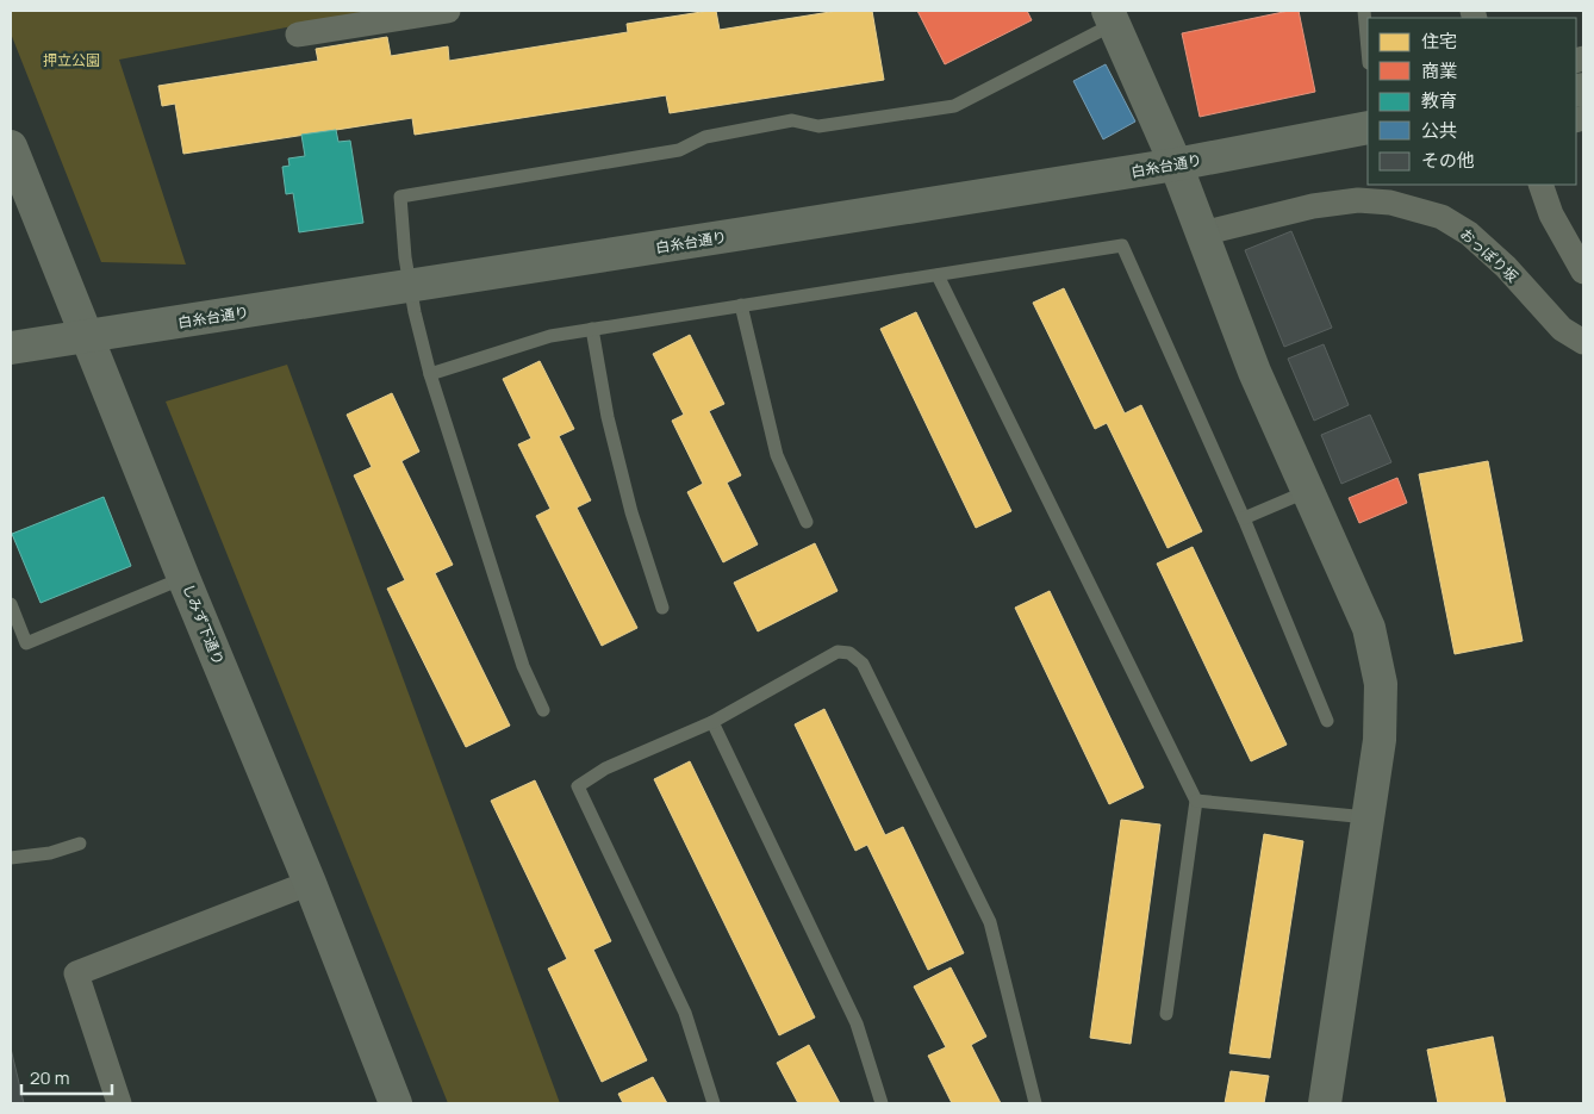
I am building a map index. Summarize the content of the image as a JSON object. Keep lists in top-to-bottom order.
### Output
{
  "streets": {
    "street": ["白糸台通り", "おっぽり坂", "しみず下通り"]
  },
  "crossings": [
    ["白糸台通り", "しみず下通り"]
  ],
  "parks": ["押立公園"],
  "legend": [
    "住宅",
    "商業",
    "教育",
    "公共",
    "その他"
  ],
  "scale_bar": "20 m"
}
